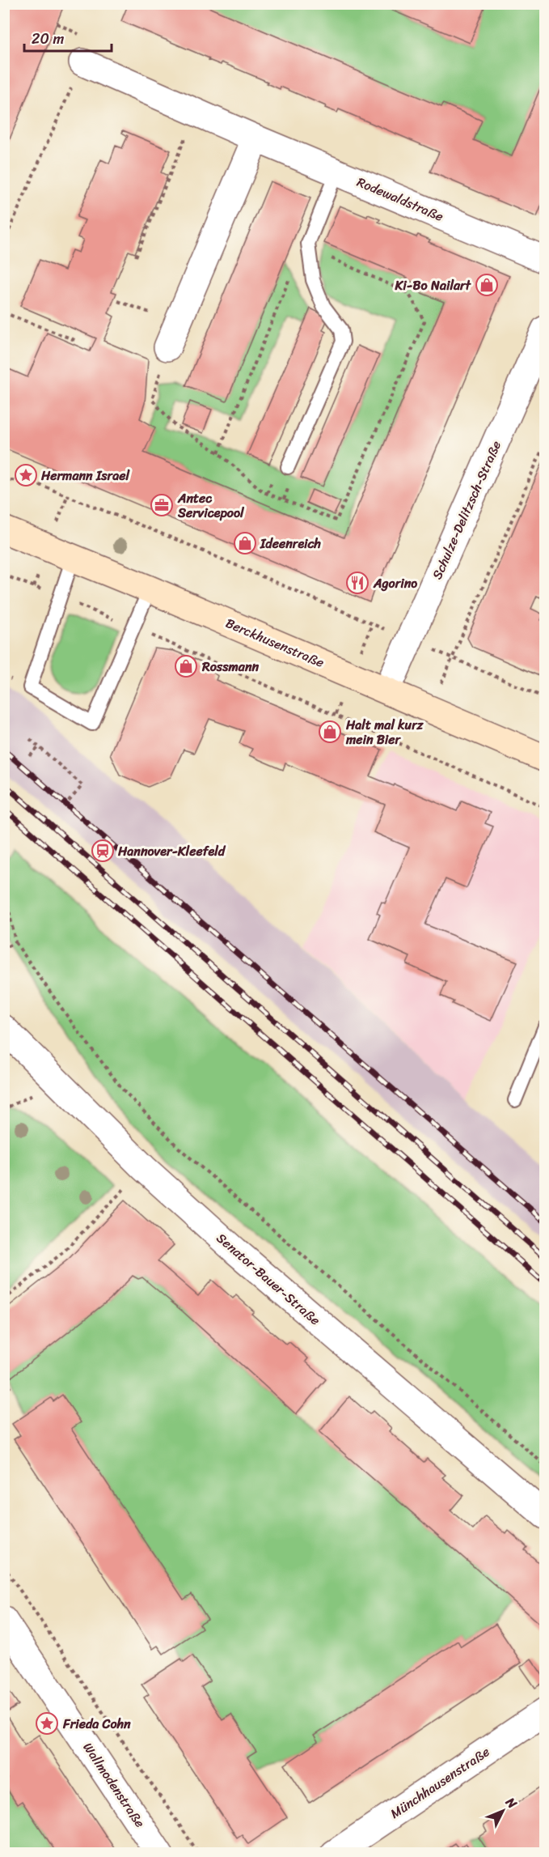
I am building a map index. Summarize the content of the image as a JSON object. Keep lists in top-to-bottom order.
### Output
{
  "streets": {
    "street": [
      "Rodewaldstraße",
      "Schulze-Delitzsch-Straße",
      "Berckhusenstraße",
      "Senator-Bauer-Straße",
      "Münchhausenstraße",
      "Wallmodenstraße"
    ]
  },
  "crossings": [
    ["Schulze-Delitzsch-Straße", "Berckhusenstraße"]
  ],
  "places": {
    "shop": [
      "Ki-Bo Nailart",
      "Ideenreich",
      "Rossmann",
      "Halt mal kurz mein Bier"
    ],
    "place": ["Hermann Israel", "Frieda Cohn"],
    "office": ["Antec Servicepool"],
    "restaurant": ["Agorino"],
    "station": ["Hannover-Kleefeld"]
  },
  "scale_bar": "20 m",
  "north": "top right"
}
